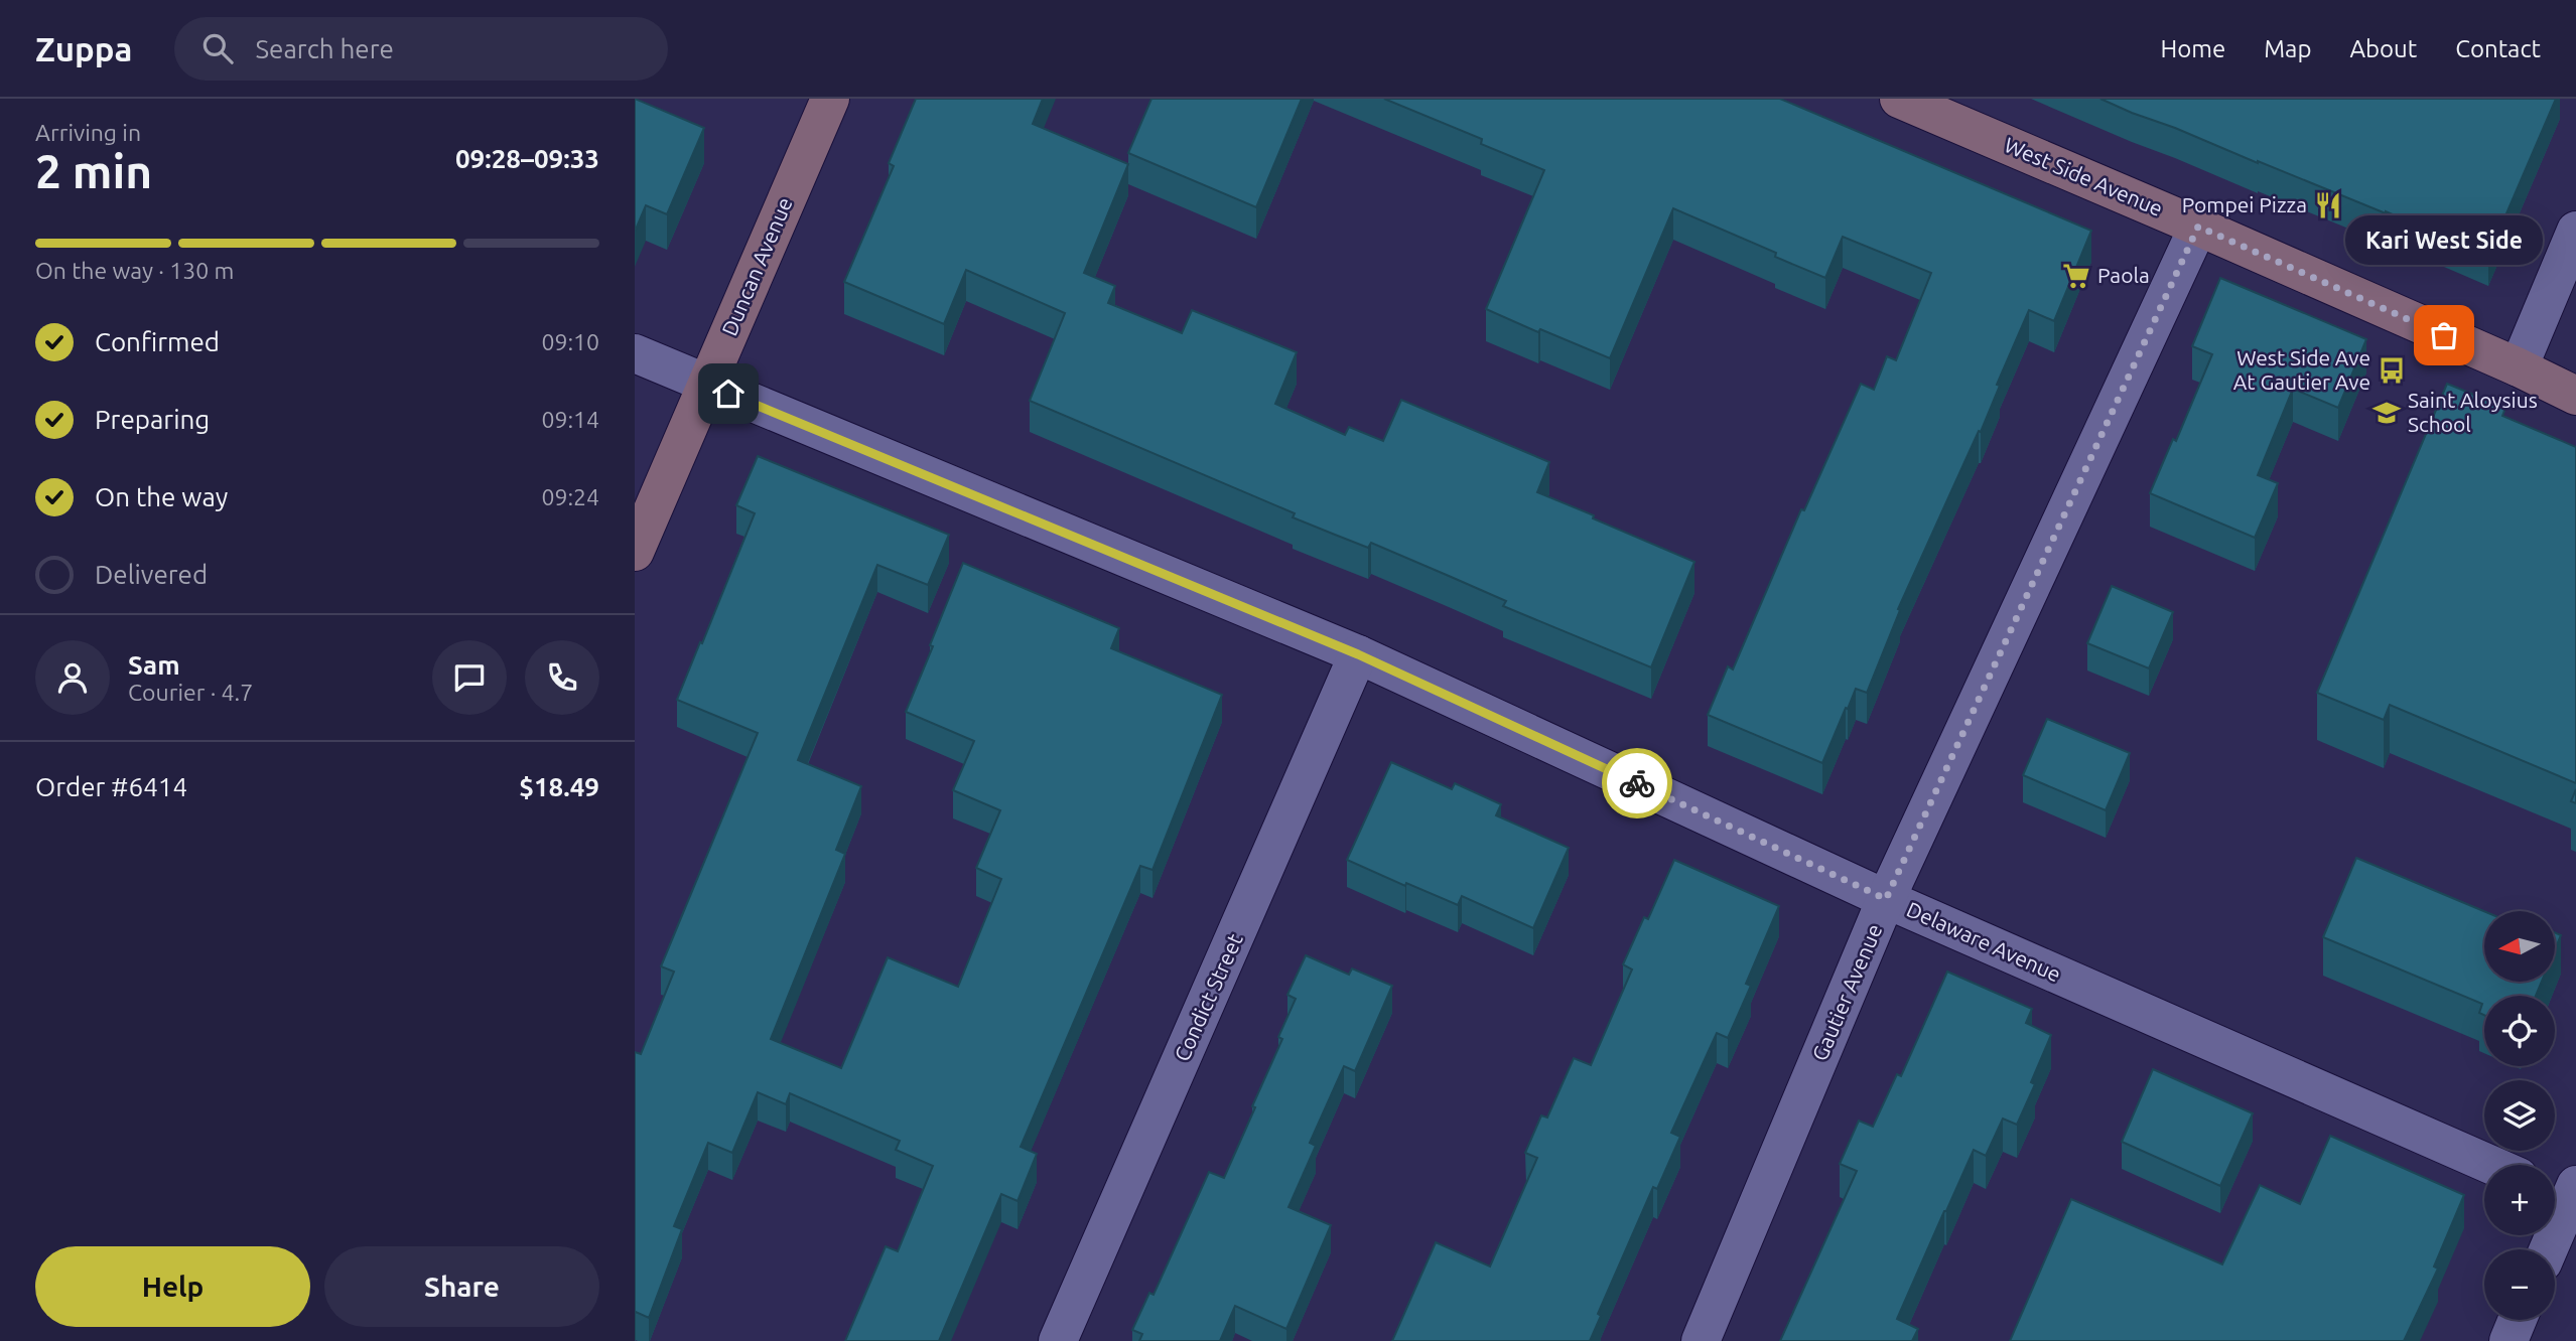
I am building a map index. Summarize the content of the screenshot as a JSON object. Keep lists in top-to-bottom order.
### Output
{
  "streets": {
    "main road": ["West Side Avenue", "Duncan Avenue"],
    "street": ["Delaware Avenue", "Gautier Avenue", "Condict Street"]
  },
  "crossings": [
    ["West Side Avenue", "Gautier Avenue"],
    ["Duncan Avenue", "Delaware Avenue"],
    ["Delaware Avenue", "Gautier Avenue"],
    ["Delaware Avenue", "Condict Street"]
  ],
  "places": {
    "restaurant": ["Pompei Pizza"],
    "supermarket": ["Paola"],
    "other": ["Kari West Side"],
    "bus stop": ["West Side Ave At Gautier Ave"],
    "school or university": ["Saint Aloysius School"]
  },
  "north": "left",
  "page": {
    "header": "Zuppa",
    "search": "Search here",
    "nav": [
      "Home",
      "Map",
      "About",
      "Contact"
    ],
    "heading": ["2 min", "Arriving in", "09:28–09:33"],
    "panel": [
      "Sam",
      "Courier · 4.7",
      "Order #6414",
      "$18.49"
    ],
    "bubble": "Kari West Side",
    "bar": "On the way · 130 m",
    "list": [
      ["Confirmed", "09:10"],
      ["Preparing", "09:14"],
      ["On the way", "09:24"],
      "Delivered"
    ],
    "map_buttons": ["+", "−"],
    "buttons": ["Help", "Share"]
  }
}
